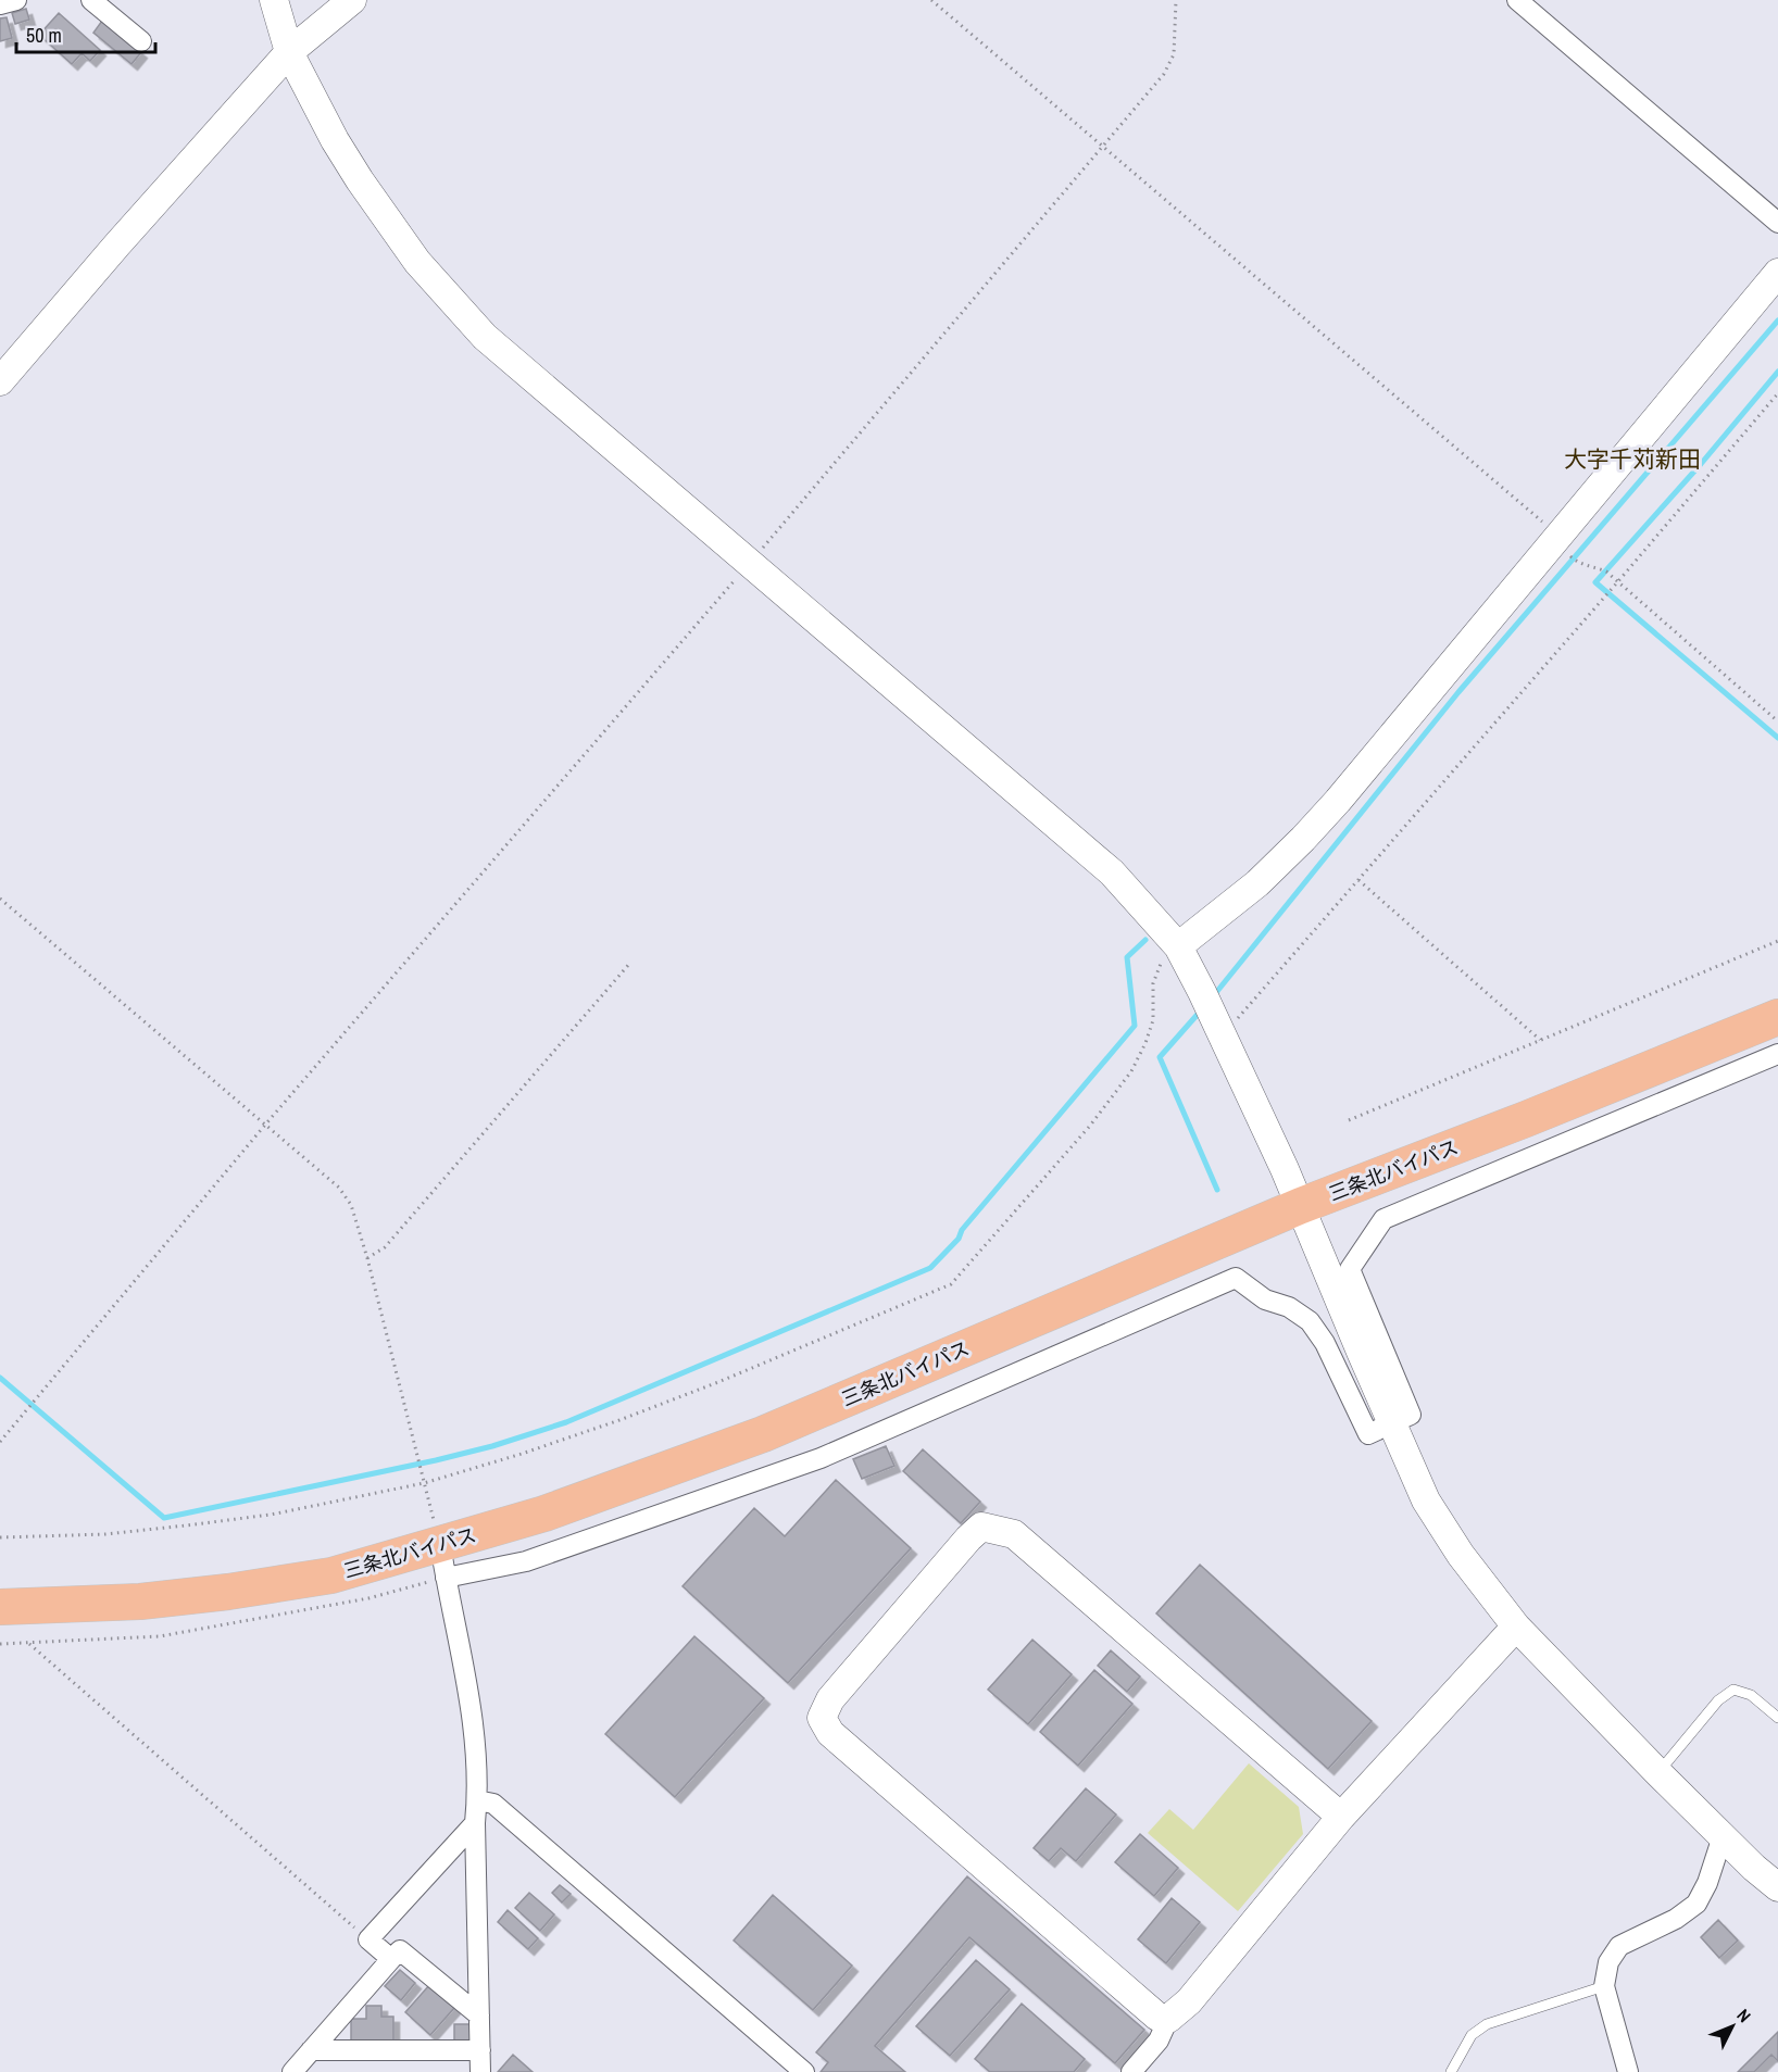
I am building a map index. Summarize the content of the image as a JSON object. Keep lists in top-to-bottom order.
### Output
{
  "streets": {
    "highway": ["三条北バイパス"]
  },
  "districts": ["大字千苅新田"],
  "scale_bar": "50 m",
  "north": "top right"
}
